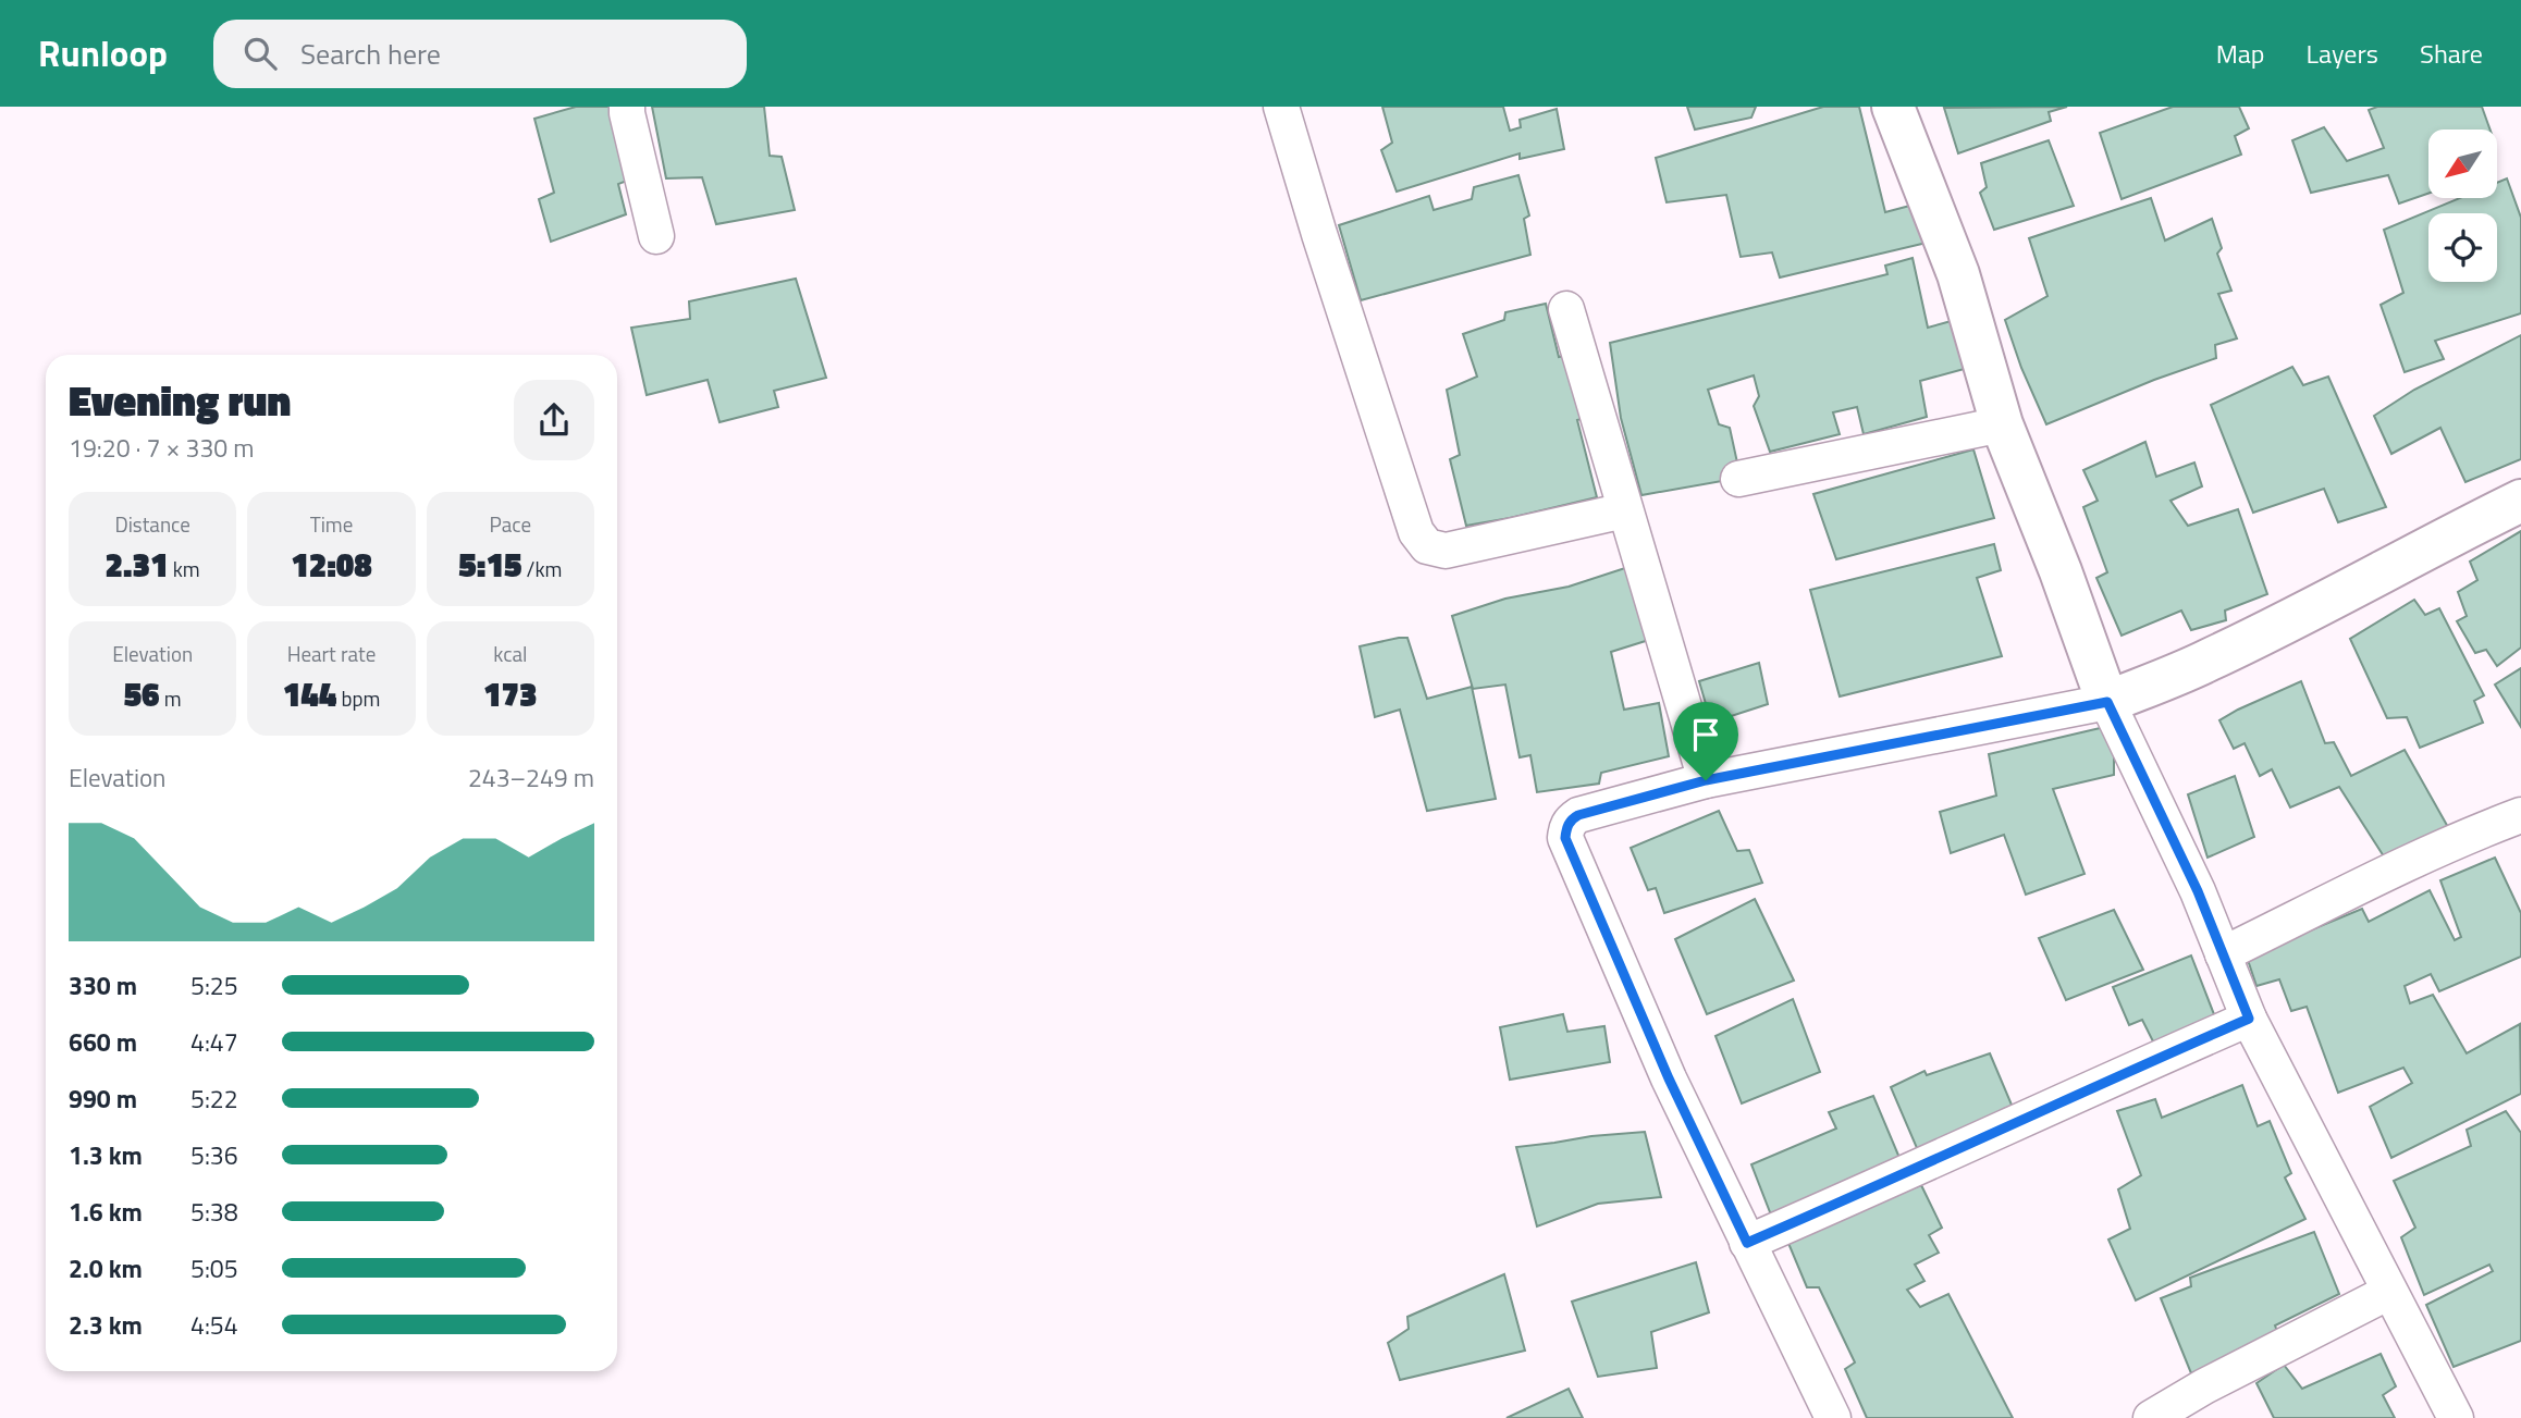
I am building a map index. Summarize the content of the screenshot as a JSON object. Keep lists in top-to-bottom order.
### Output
{
  "north": "bottom left",
  "page": {
    "header": "Runloop",
    "search": "Search here",
    "nav": ["Map", "Layers", "Share"],
    "heading": ["Evening run", "19:20 · 7 × 330 m"],
    "stats": [
      ["Distance", "2.31 km"],
      ["Time", "12:08"],
      ["Pace", "5:15 /km"],
      ["Elevation", "56 m"],
      ["Heart rate", "144 bpm"],
      ["kcal", "173"]
    ],
    "chart": ["Elevation", "243–249 m"],
    "list": [
      {
        "name": "330 m",
        "note": "5:25"
      },
      {
        "name": "660 m",
        "note": "4:47"
      },
      {
        "name": "990 m",
        "note": "5:22"
      },
      {
        "name": "1.3 km",
        "note": "5:36"
      },
      {
        "name": "1.6 km",
        "note": "5:38"
      },
      {
        "name": "2.0 km",
        "note": "5:05"
      },
      {
        "name": "2.3 km",
        "note": "4:54"
      }
    ]
  }
}
